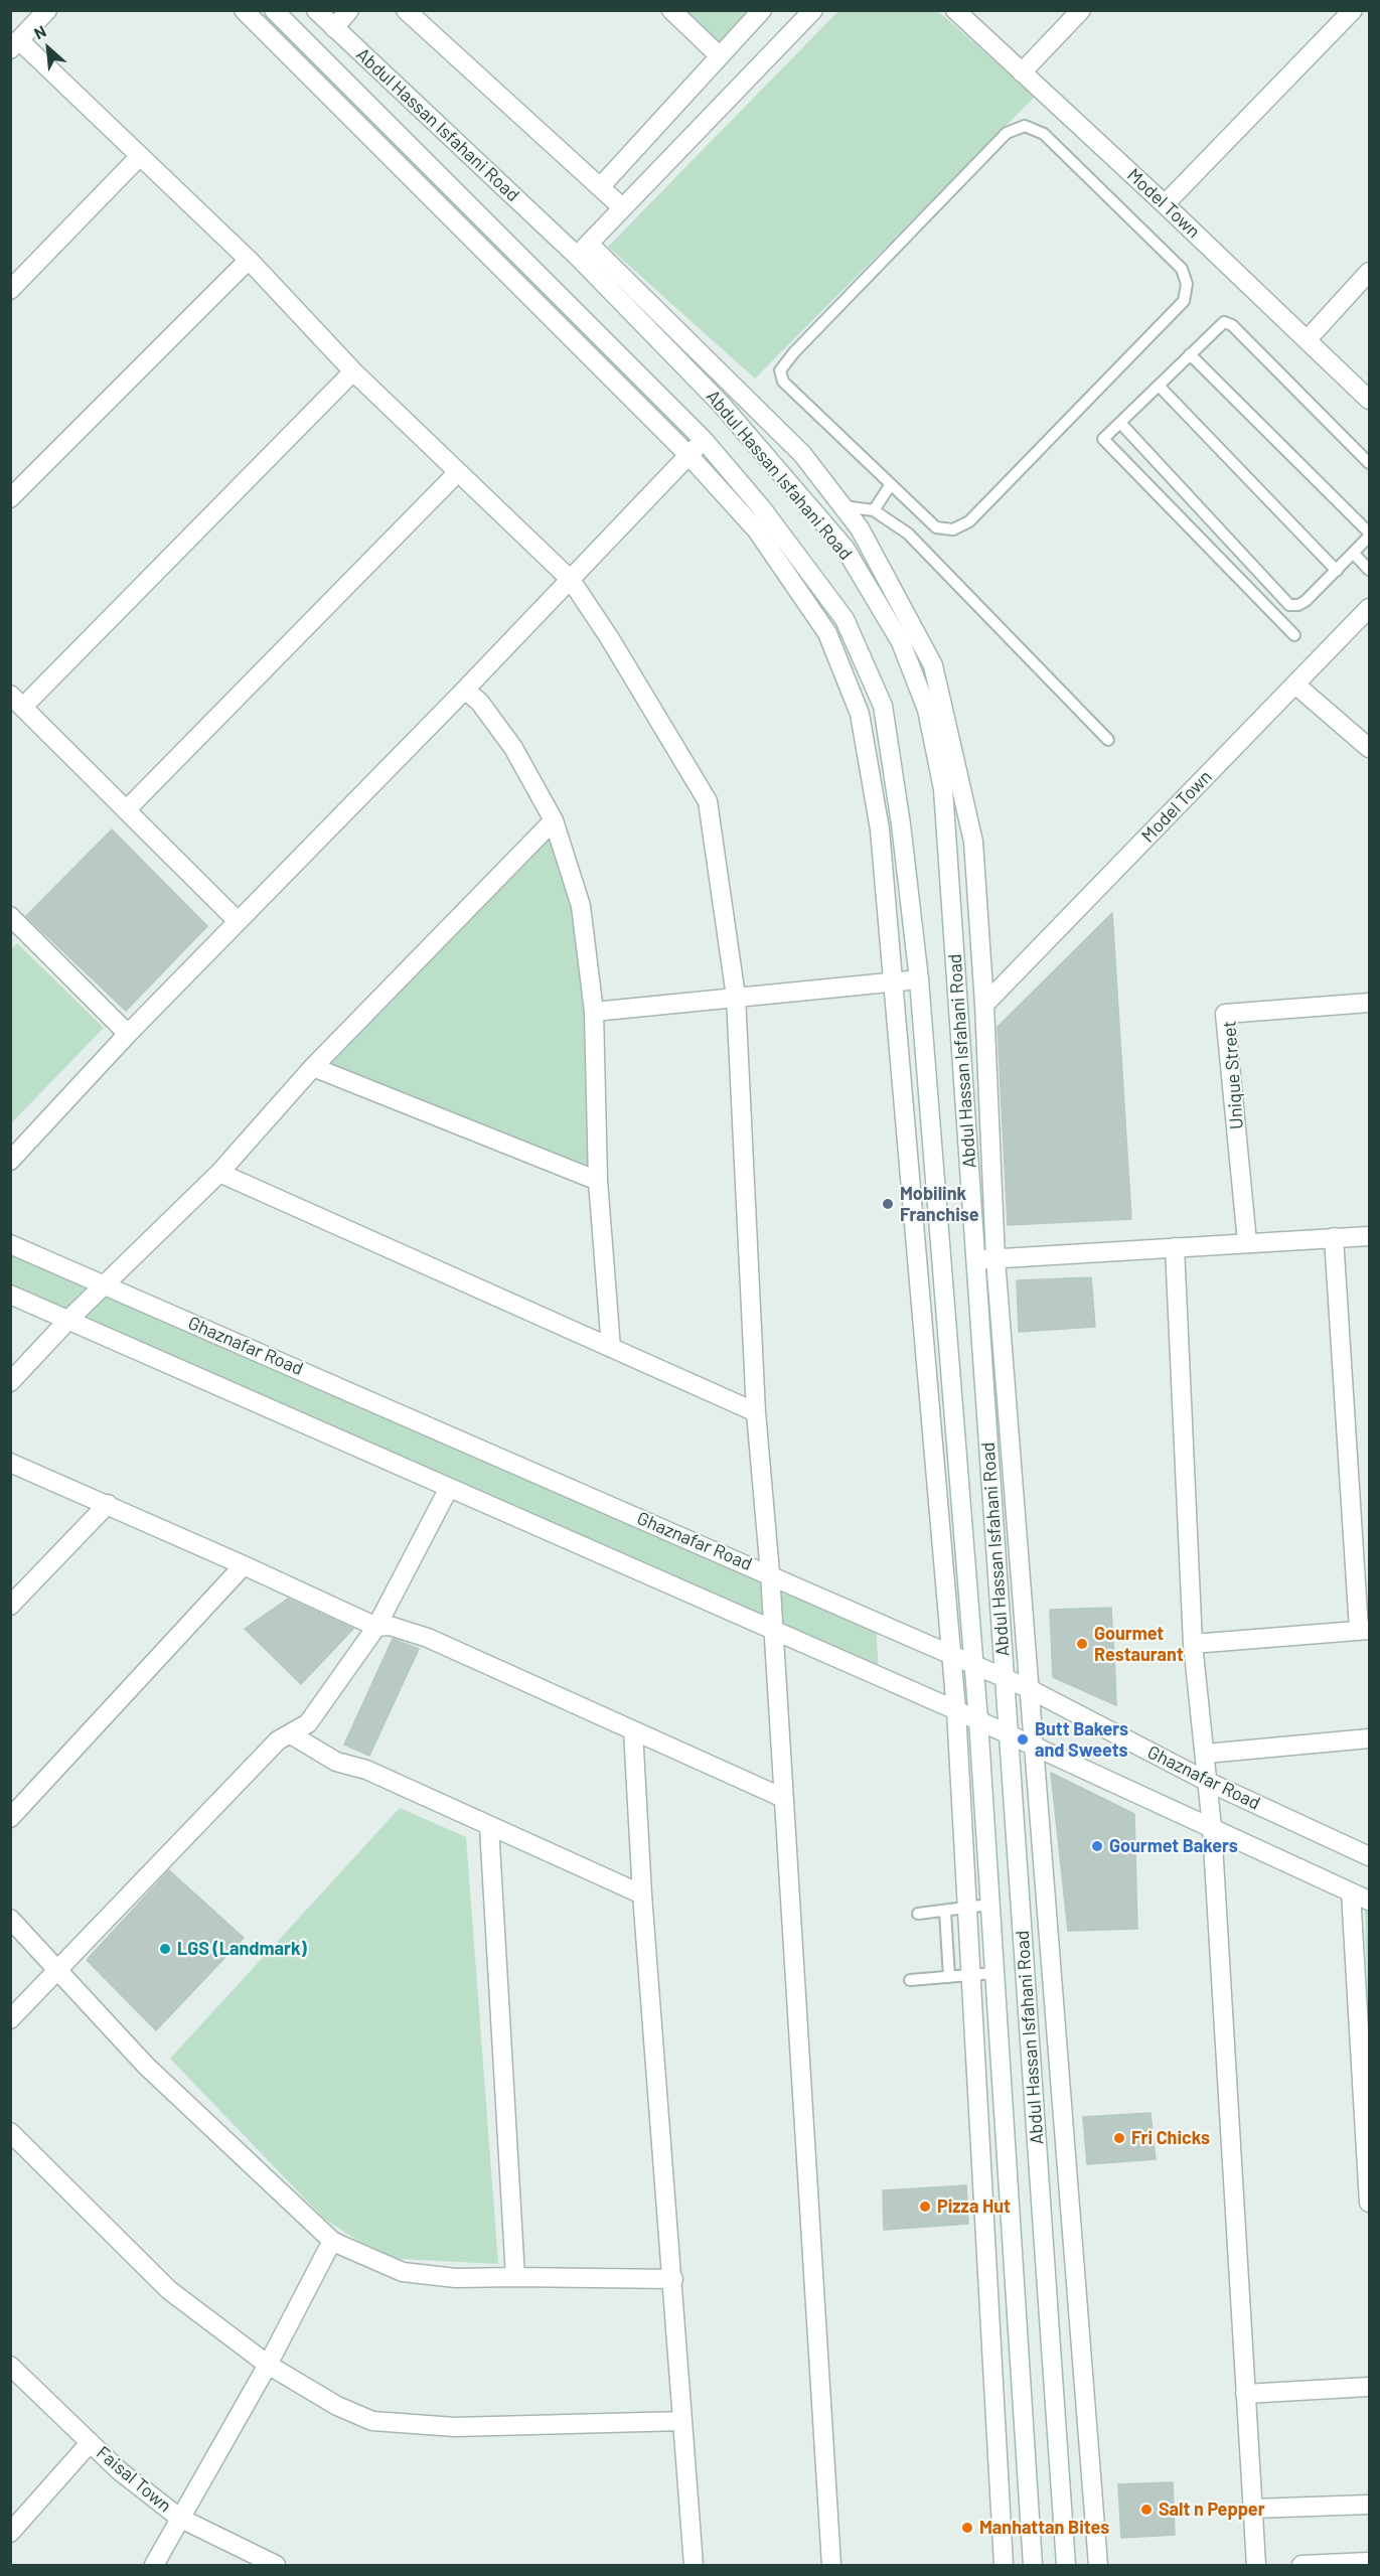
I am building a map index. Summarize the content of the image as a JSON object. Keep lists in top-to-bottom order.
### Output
{
  "streets": {
    "street": [
      "Abdul Hassan Isfahani Road",
      "Model Town",
      "Unique Street",
      "Ghaznafar Road",
      "Faisal Town"
    ]
  },
  "crossings": [
    ["Abdul Hassan Isfahani Road", "Ghaznafar Road"]
  ],
  "places": [
    "Mobilink Franchise",
    "Gourmet Restaurant",
    "Butt Bakers and Sweets",
    "Gourmet Bakers",
    "LGS (Landmark)",
    "Fri Chicks",
    "Pizza Hut",
    "Salt n Pepper",
    "Manhattan Bites"
  ],
  "north": "top left"
}
